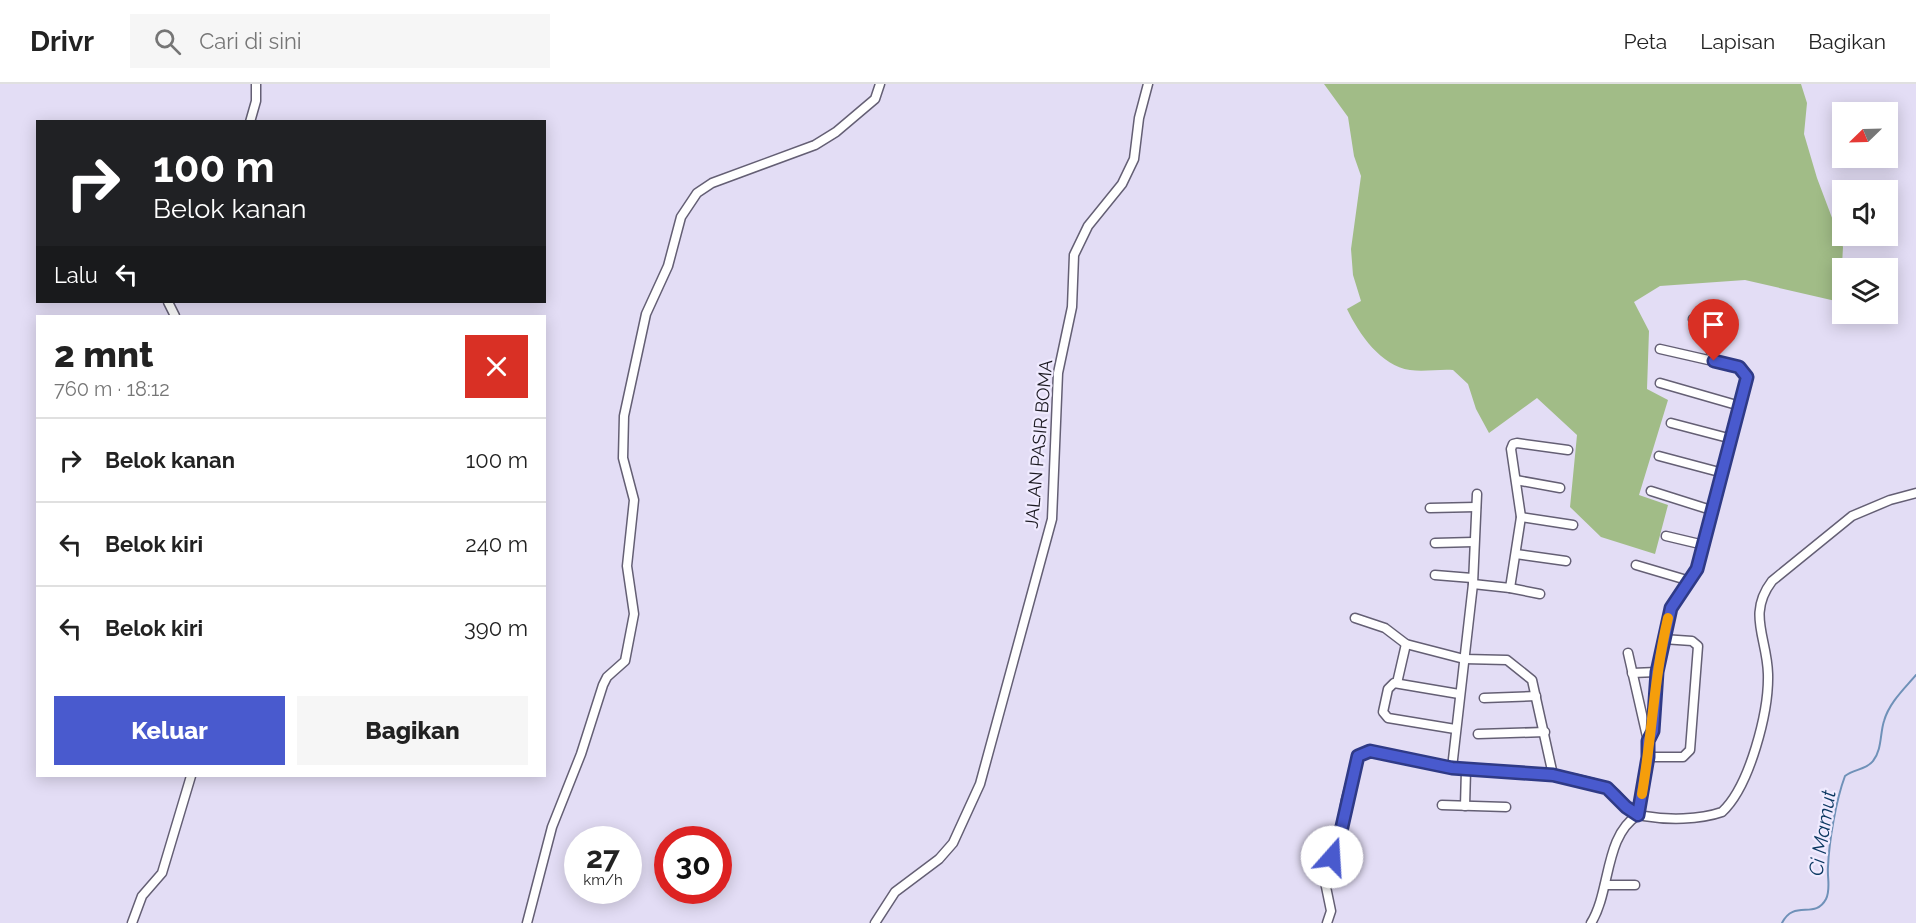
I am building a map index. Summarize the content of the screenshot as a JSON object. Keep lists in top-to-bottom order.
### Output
{
  "streets": {
    "street": ["JALAN PASIR BOMA"]
  },
  "water": ["Ci Mamut"],
  "north": "bottom left",
  "page": {
    "header": "Drivr",
    "search": "Cari di sini",
    "nav": ["Peta", "Lapisan", "Bagikan"],
    "turn": ["100 m", "Belok kanan"],
    "then": "Lalu",
    "heading": ["2 mnt", "760 m · 18:12"],
    "list": [
      {
        "name": "Belok kanan",
        "value": "100 m"
      },
      {
        "name": "Belok kiri",
        "value": "240 m"
      },
      {
        "name": "Belok kiri",
        "value": "390 m"
      }
    ],
    "buttons": ["Keluar", "Bagikan"],
    "speed": "27 km/h",
    "limit": "30"
  }
}
